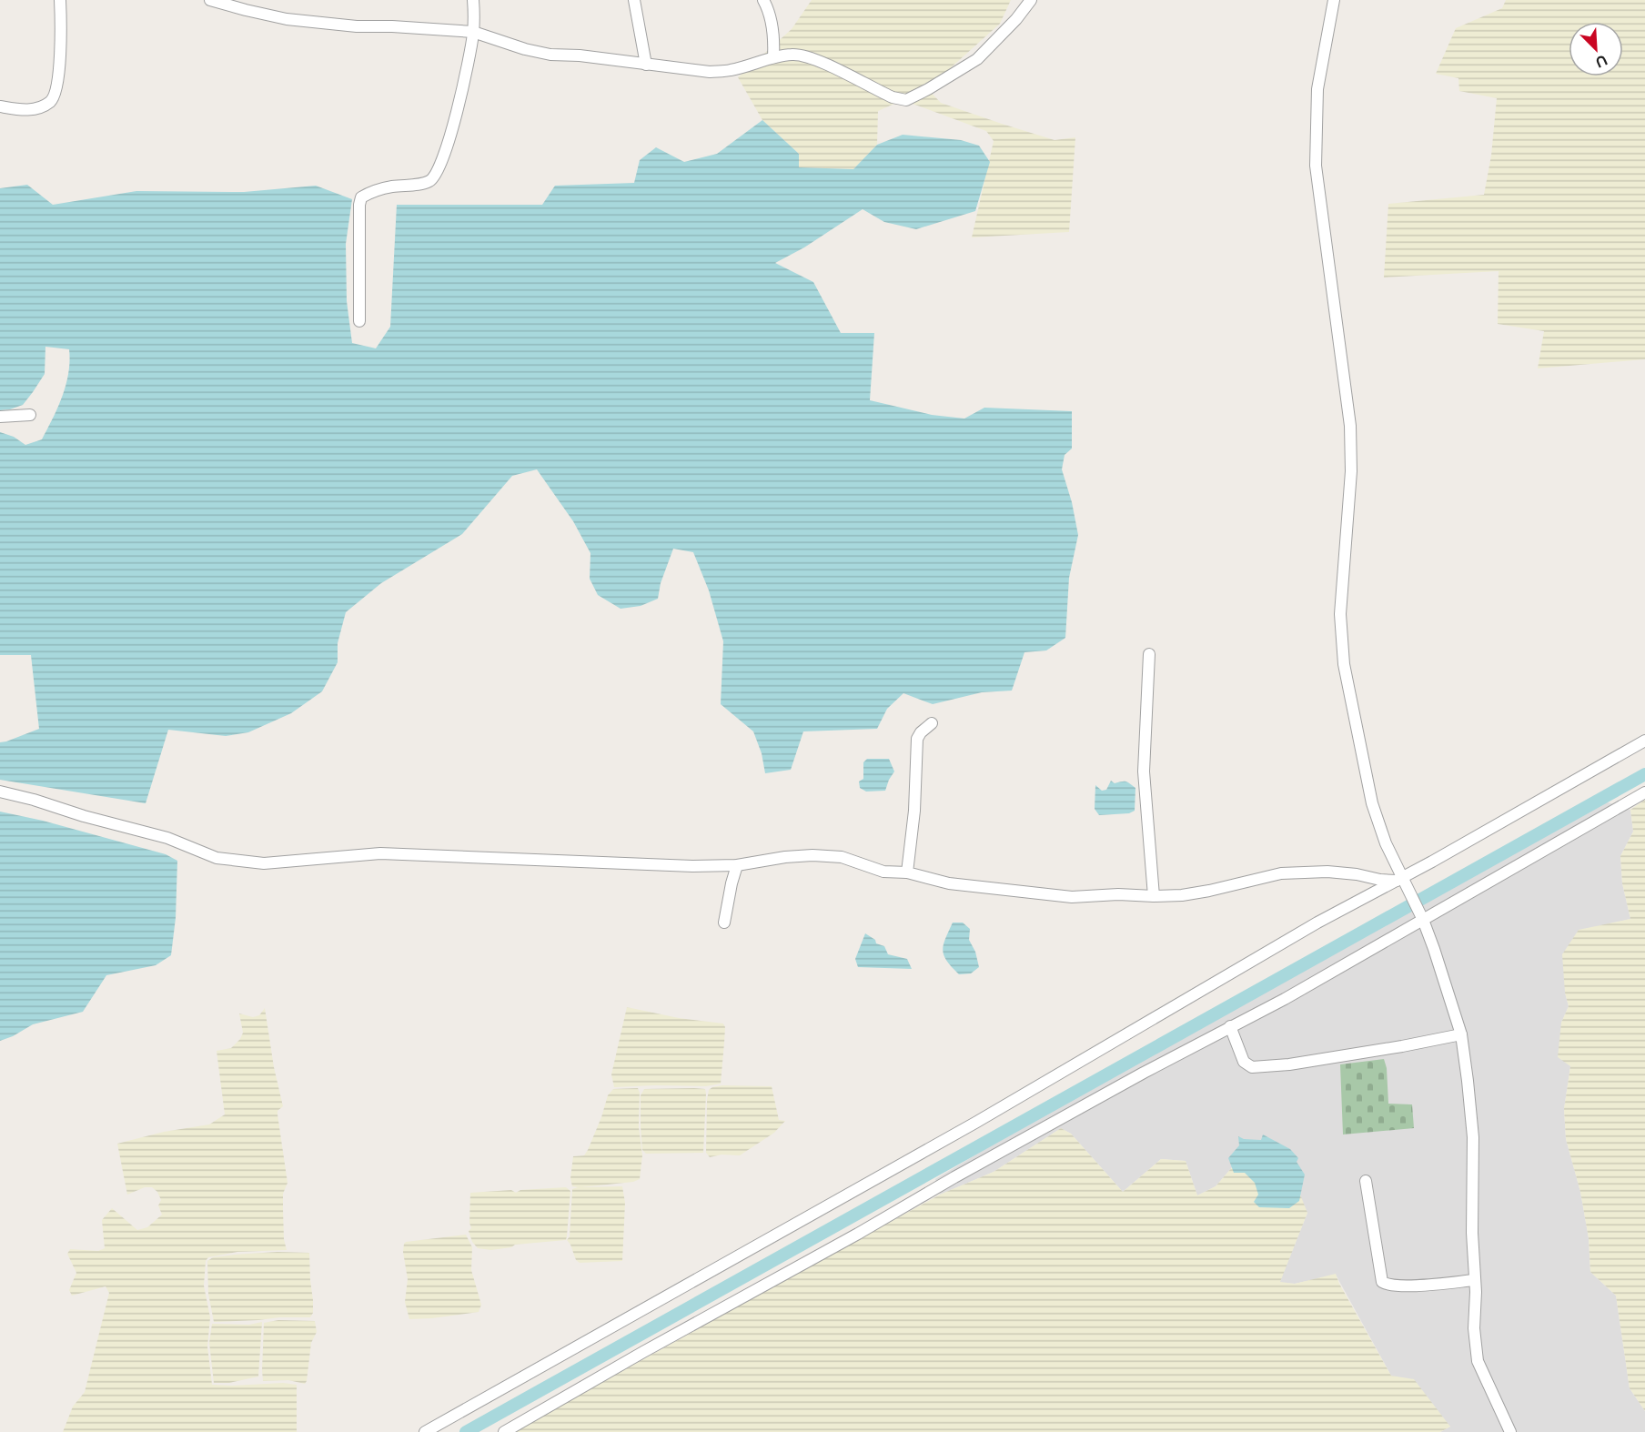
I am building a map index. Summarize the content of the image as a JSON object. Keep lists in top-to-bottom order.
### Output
{
  "north": "bottom right"
}
